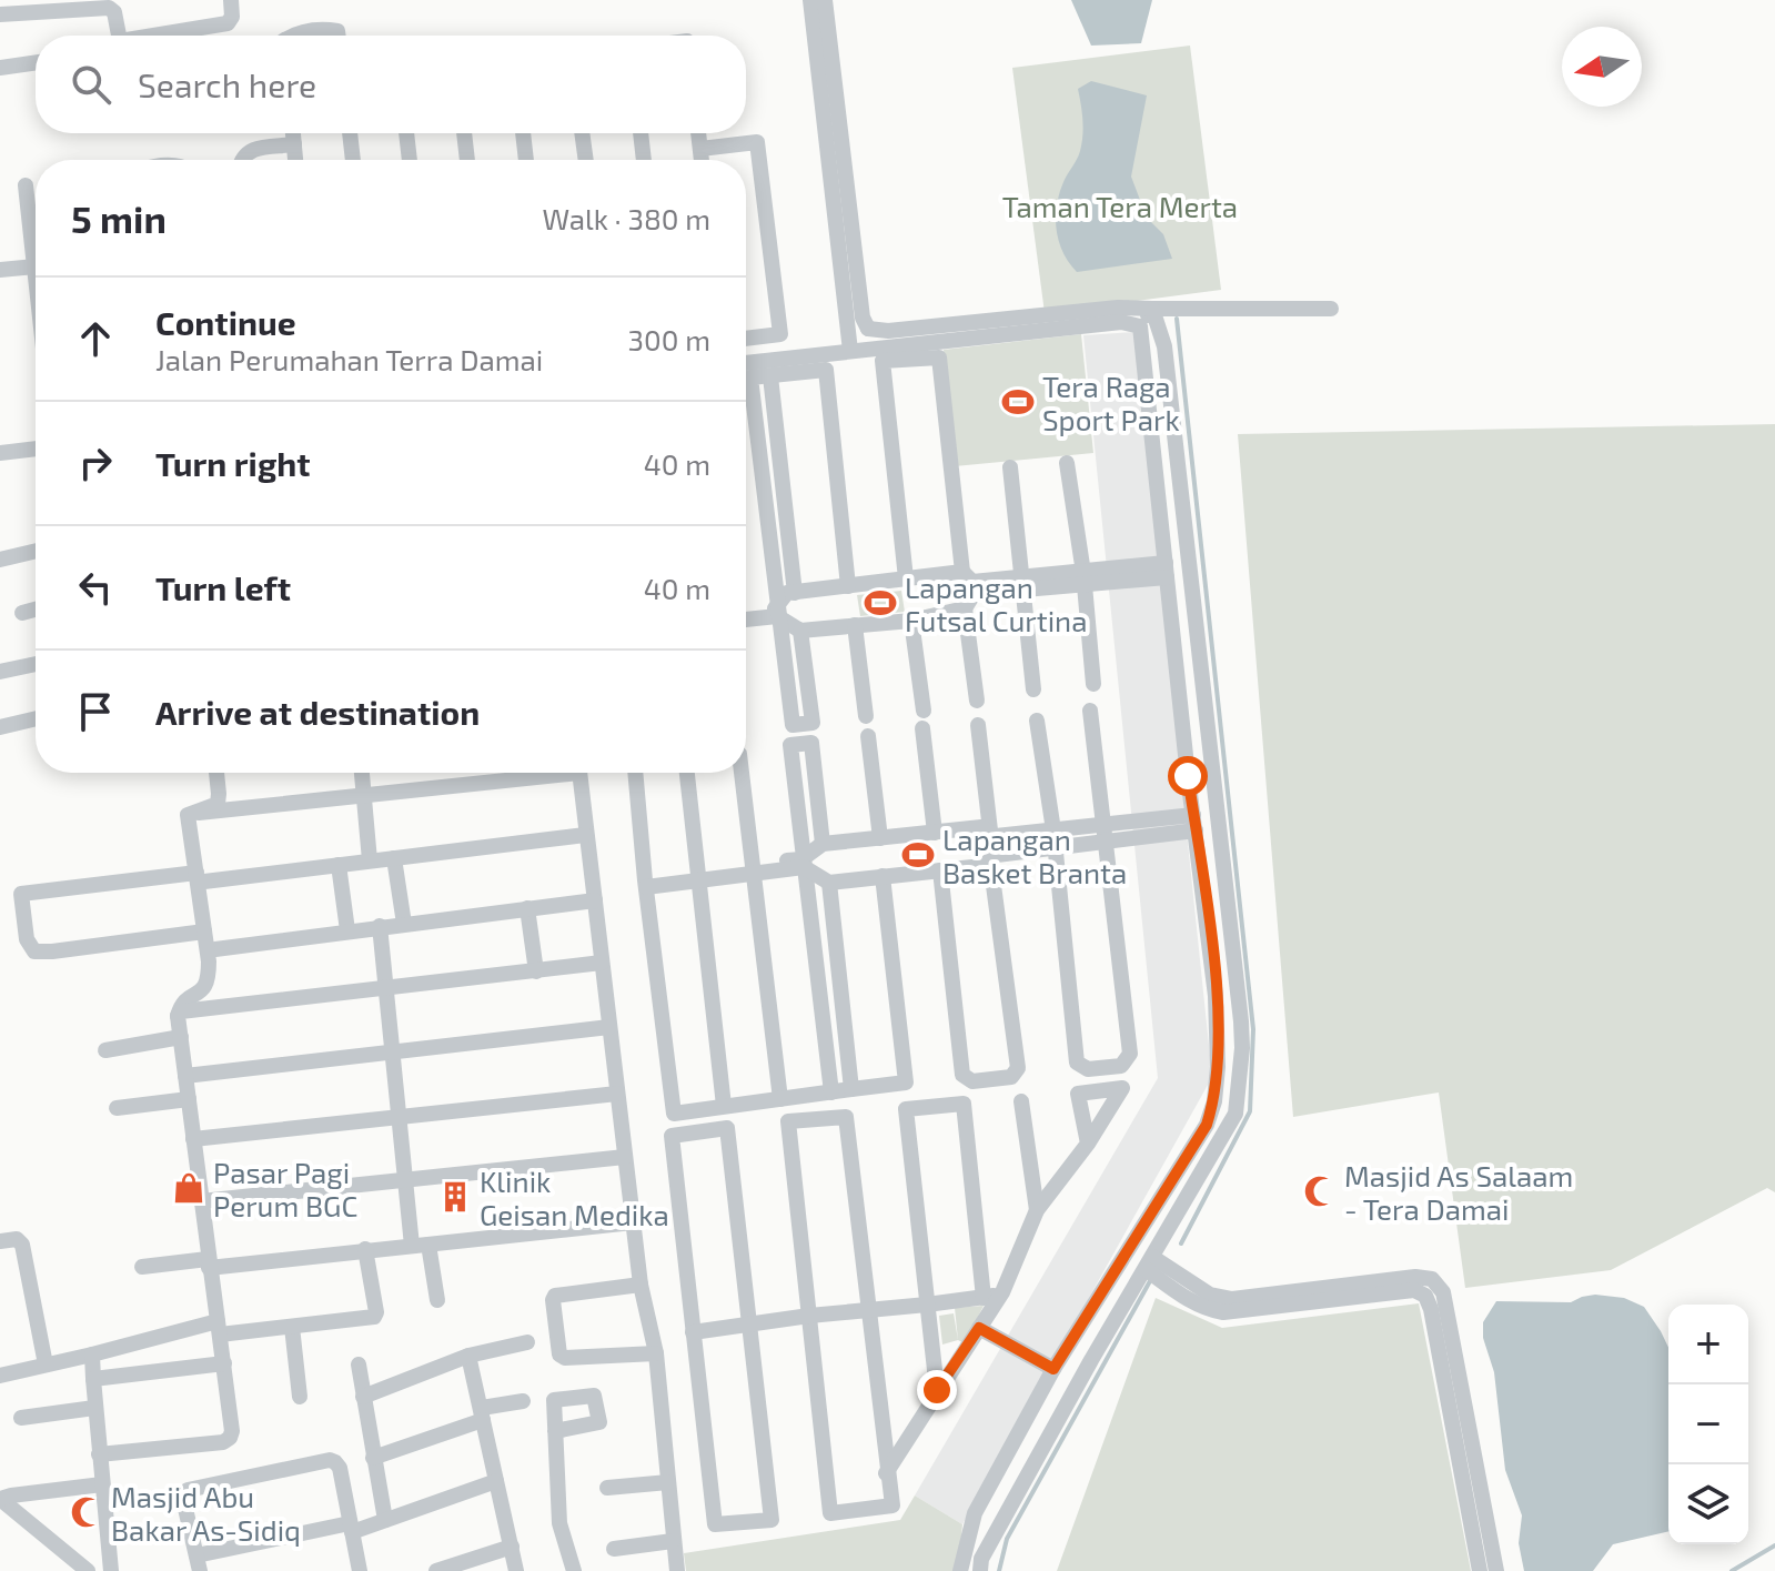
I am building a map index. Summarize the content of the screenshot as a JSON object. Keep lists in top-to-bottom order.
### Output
{
  "parks": ["Taman Tera Merta"],
  "places": {
    "sports": ["Tera Raga Sport Park", "Lapangan Futsal Curtina", "Lapangan Basket Branta"],
    "shop": ["Pasar Pagi Perum BGC"],
    "mosque": ["Masjid As Salaam - Tera Damai", "Masjid Abu Bakar As-Sidiq"],
    "building": ["Klinik Geisan Medika"]
  },
  "north": "left",
  "page": {
    "search": "Search here",
    "heading": ["5 min", "Walk · 380 m"],
    "list": [
      ["Continue", "Jalan Perumahan Terra Damai", "300 m"],
      ["Turn right", "40 m"],
      ["Turn left", "40 m"],
      "Arrive at destination"
    ],
    "map_buttons": ["+", "−"]
  }
}
